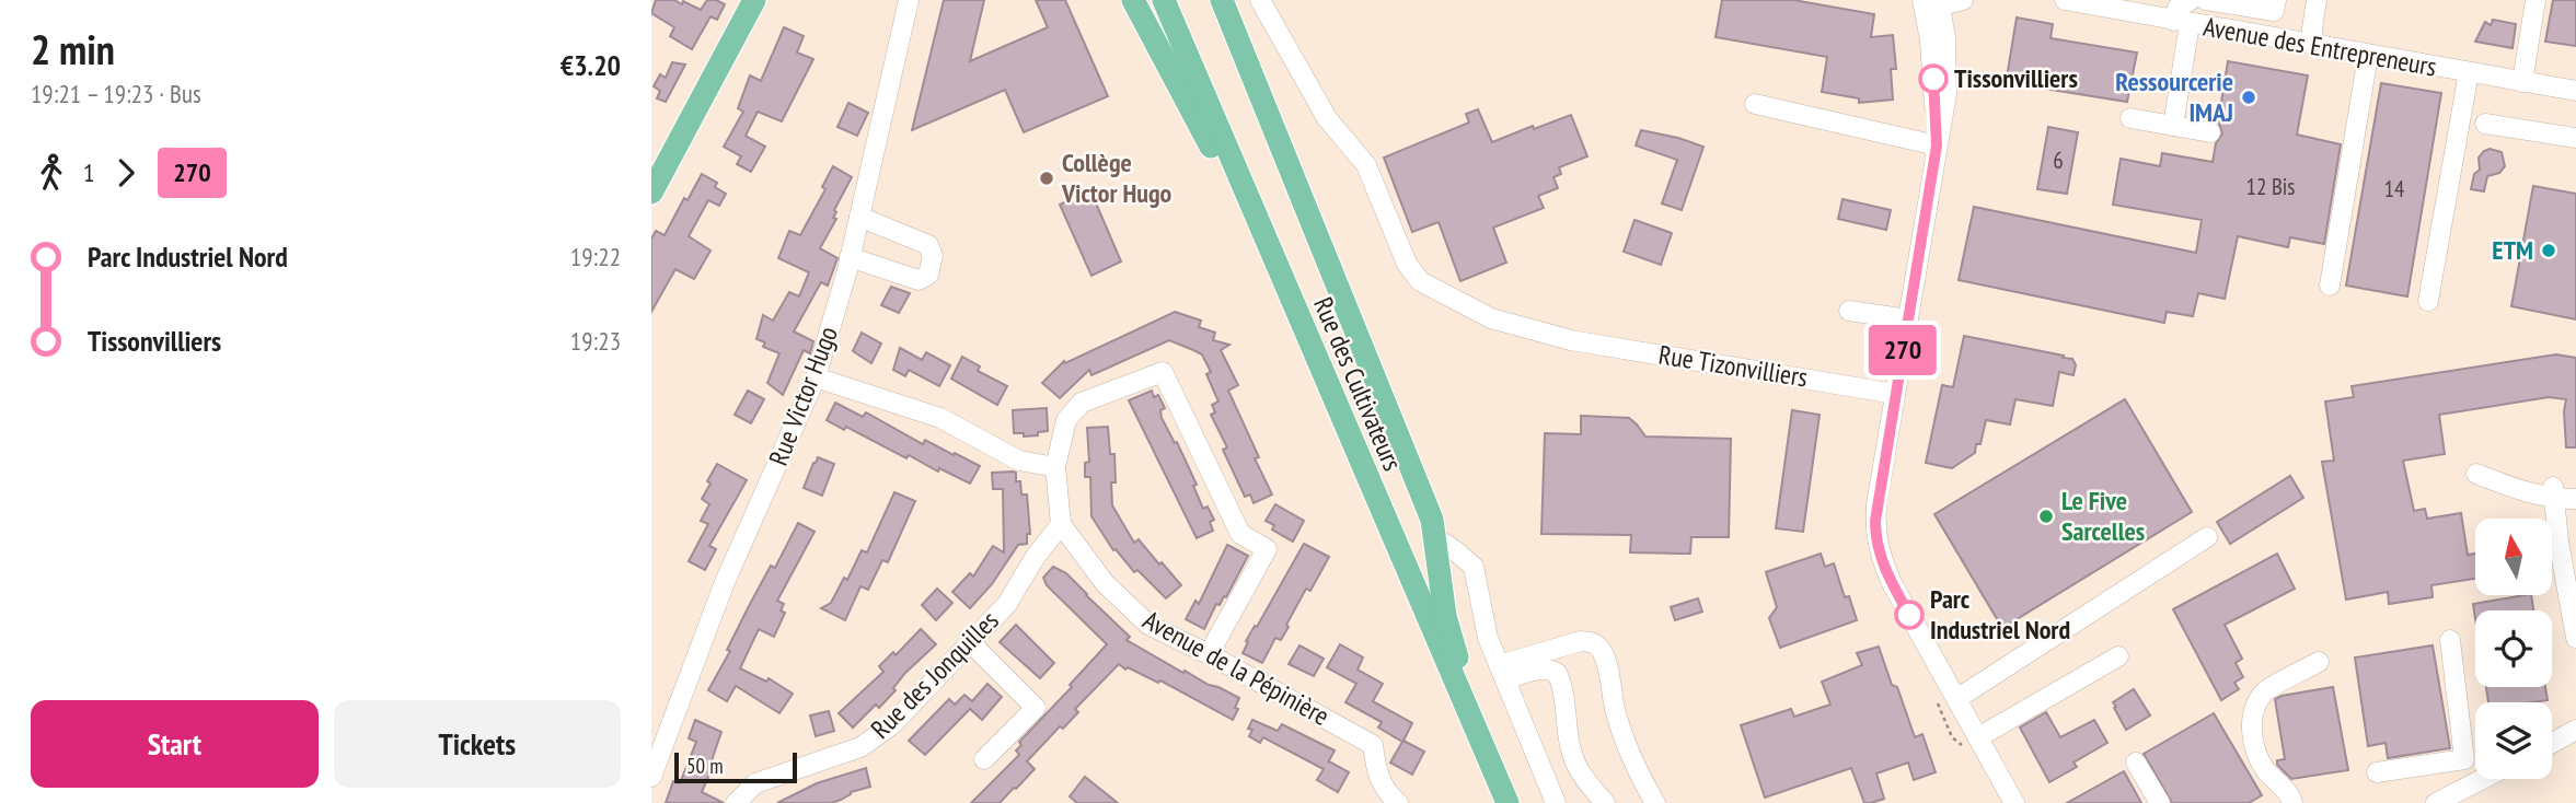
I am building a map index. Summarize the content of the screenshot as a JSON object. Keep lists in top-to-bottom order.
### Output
{
  "streets": {
    "main road": ["Rue des Cultivateurs"],
    "street": [
      "Avenue des Entrepreneurs",
      "Rue Tizonvilliers",
      "Rue Victor Hugo",
      "Avenue de la Pépinière",
      "Rue des Jonquilles"
    ]
  },
  "crossings": [
    ["Avenue de la Pépinière", "Rue des Jonquilles"]
  ],
  "places": [
    "Tissonvilliers",
    "Ressourcerie IMAJ",
    "Collège Victor Hugo",
    "ETM",
    "Le Five Sarcelles",
    "Parc Industriel Nord"
  ],
  "lines": ["bus line 270"],
  "house_numbers": ["6", "12 Bis", "14"],
  "scale_bar": "50 m",
  "north": "top",
  "page": {
    "heading": ["2 min", "19:21 – 19:23 · Bus", "€3.20"],
    "on_map": "270",
    "legs": ["1", "270"],
    "list": [
      {
        "name": "Parc Industriel Nord",
        "value": "19:22"
      },
      {
        "name": "Tissonvilliers",
        "value": "19:23"
      }
    ],
    "buttons": ["Start", "Tickets"],
    "scale": "50 m"
  }
}
